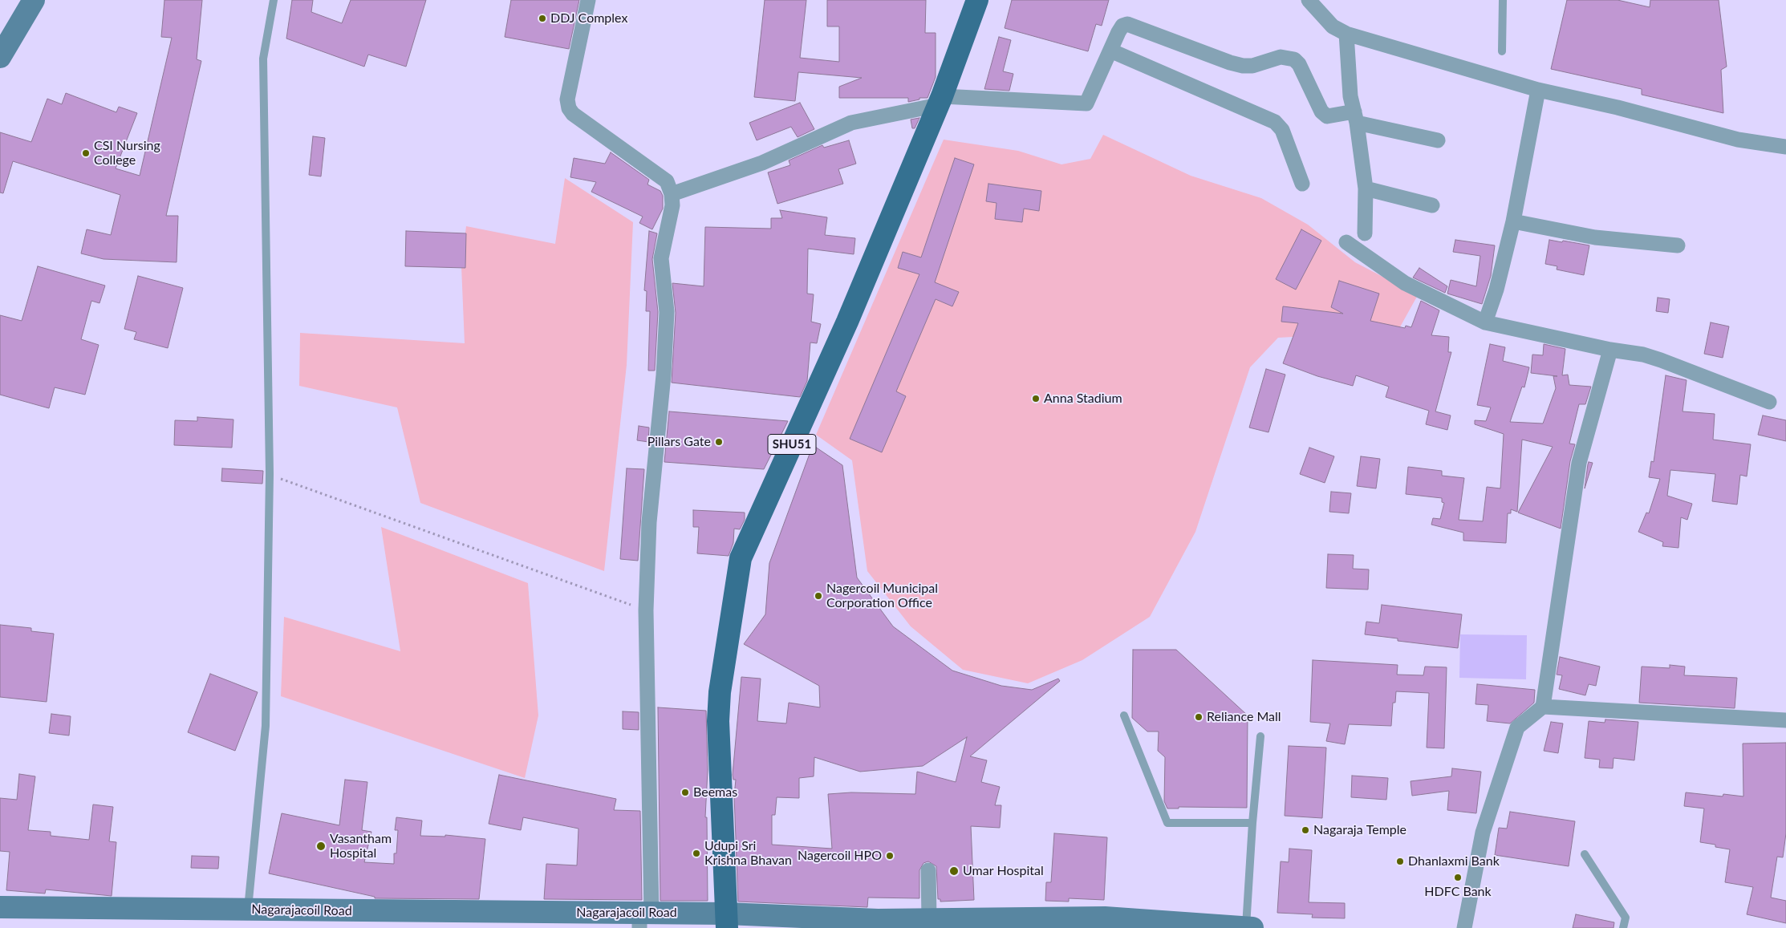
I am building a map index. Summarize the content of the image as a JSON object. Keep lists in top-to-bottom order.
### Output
{
  "streets": {
    "main road": ["SHU51"],
    "street": ["Nagarajacoil Road"]
  },
  "crossings": [
    ["SHU51", "Nagarajacoil Road"]
  ],
  "places": [
    "DDJ Complex",
    "CSI Nursing College",
    "Anna Stadium",
    "Pillars Gate",
    "Nagercoil Municipal Corporation Office",
    "Reliance Mall",
    "Beemas",
    "Nagaraja Temple",
    "Vasantham Hospital",
    "Udupi Sri Krishna Bhavan",
    "Nagercoil HPO",
    "Dhanlaxmi Bank",
    "Umar Hospital",
    "HDFC Bank"
  ]
}
